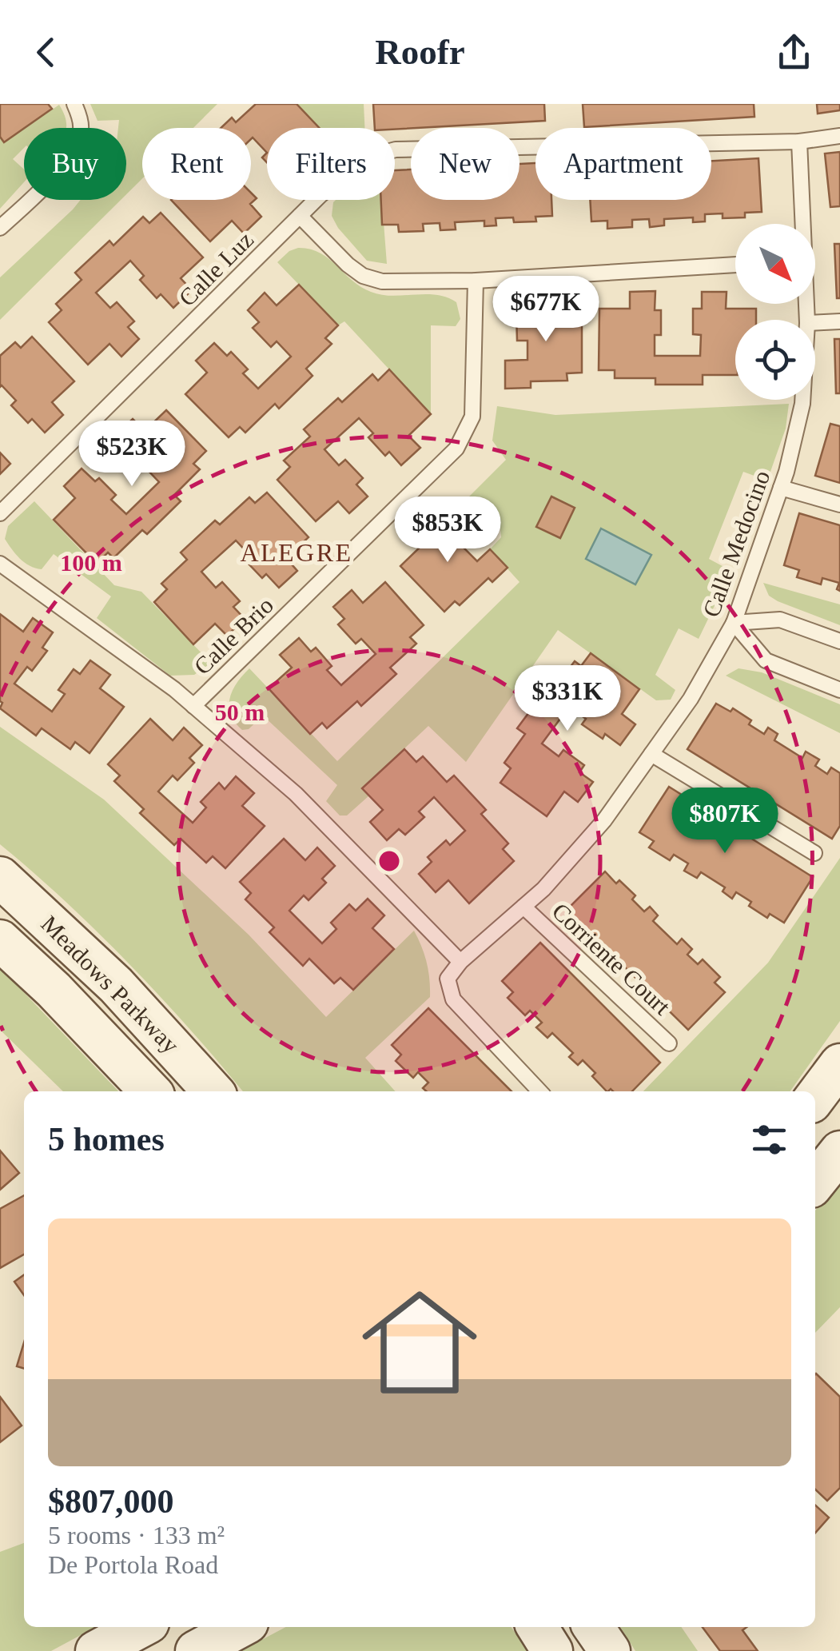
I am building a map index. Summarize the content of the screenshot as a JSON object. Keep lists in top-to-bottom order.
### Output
{
  "streets": {
    "main road": ["Meadows Parkway"],
    "lane": [
      "Calle Luz",
      "Calle Medocino",
      "Calle Brio",
      "Corriente Court"
    ]
  },
  "crossings": [
    ["Calle Luz", "Calle Medocino"],
    ["Calle Medocino", "Corriente Court"]
  ],
  "districts": ["ALEGRE"],
  "north": "bottom right",
  "page": {
    "header": "Roofr",
    "chip": [
      "Buy",
      "Rent",
      "Filters",
      "New",
      "Apartment"
    ],
    "price": [
      "$677K",
      "$523K",
      "$853K",
      "$331K",
      "$807K"
    ],
    "heading": "5 homes",
    "list": [
      {
        "name": "$807,000",
        "note": "5 rooms · 133 m² · De Portola Road"
      }
    ]
  },
  "rings": ["100 m", "50 m"]
}
